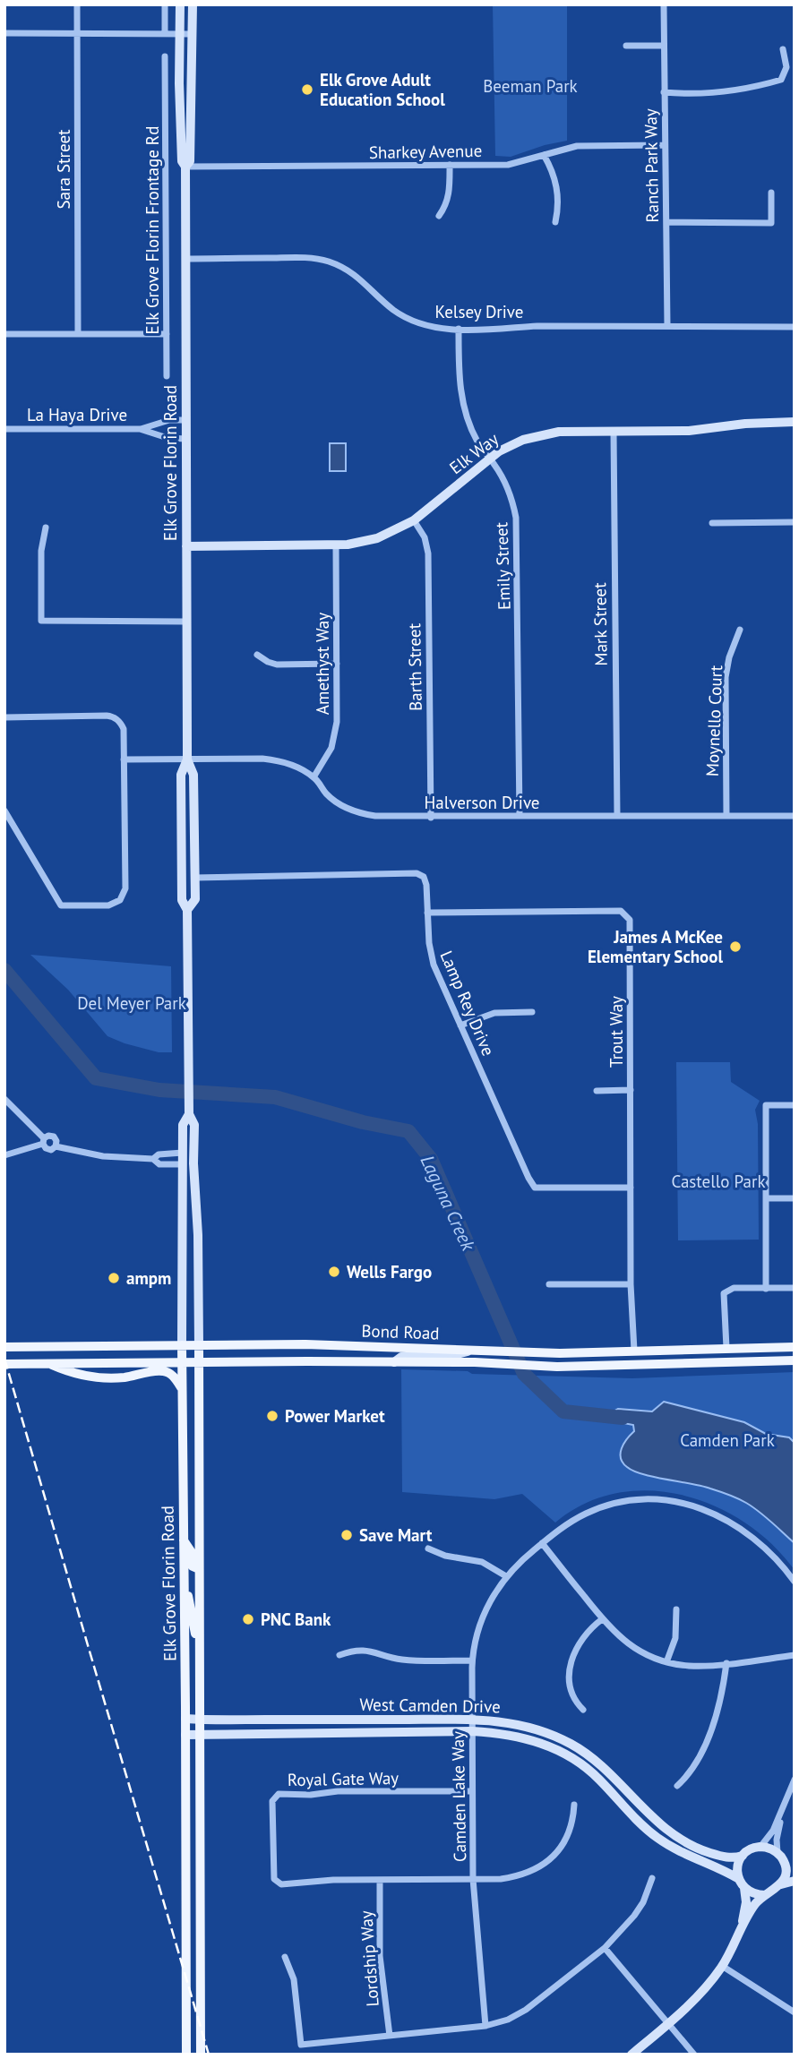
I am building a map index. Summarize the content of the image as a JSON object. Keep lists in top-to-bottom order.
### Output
{
  "streets": {
    "main road": ["Elk Grove Florin Road", "Bond Road"],
    "street": [
      "Sharkey Avenue",
      "Ranch Park Way",
      "Sara Street",
      "Elk Grove Florin Frontage Rd",
      "Kelsey Drive",
      "La Haya Drive",
      "Elk Way",
      "Emily Street",
      "Mark Street",
      "Amethyst Way",
      "Barth Street",
      "Moynello Court",
      "Halverson Drive",
      "Lamp Rey Drive",
      "Trout Way",
      "West Camden Drive",
      "Royal Gate Way",
      "Camden Lake Way",
      "Lordship Way"
    ]
  },
  "crossings": [
    ["Sharkey Avenue", "Ranch Park Way"],
    ["Sharkey Avenue", "Elk Grove Florin Road"],
    ["Ranch Park Way", "Kelsey Drive"],
    ["Kelsey Drive", "Elk Grove Florin Road"],
    ["Kelsey Drive", "Emily Street"],
    ["La Haya Drive", "Elk Grove Florin Road"],
    ["Elk Way", "Elk Grove Florin Road"],
    ["Elk Way", "Emily Street"],
    ["Elk Way", "Mark Street"],
    ["Elk Way", "Amethyst Way"],
    ["Elk Way", "Barth Street"],
    ["Elk Grove Florin Road", "Halverson Drive"],
    ["Elk Grove Florin Road", "Lamp Rey Drive"],
    ["Elk Grove Florin Road", "Bond Road"],
    ["Elk Grove Florin Road", "West Camden Drive"],
    ["Emily Street", "Halverson Drive"],
    ["Mark Street", "Halverson Drive"],
    ["Amethyst Way", "Halverson Drive"],
    ["Barth Street", "Halverson Drive"],
    ["Moynello Court", "Halverson Drive"],
    ["Lamp Rey Drive", "Trout Way"],
    ["Trout Way", "Bond Road"],
    ["West Camden Drive", "Camden Lake Way"],
    ["Royal Gate Way", "Camden Lake Way"],
    ["Royal Gate Way", "Lordship Way"]
  ],
  "water": ["Laguna Creek"],
  "parks": [
    "Beeman Park",
    "Del Meyer Park",
    "Castello Park",
    "Camden Park"
  ],
  "places": [
    "Elk Grove Adult Education School",
    "James A McKee Elementary School",
    "Wells Fargo",
    "ampm",
    "Power Market",
    "Save Mart",
    "PNC Bank"
  ]
}
